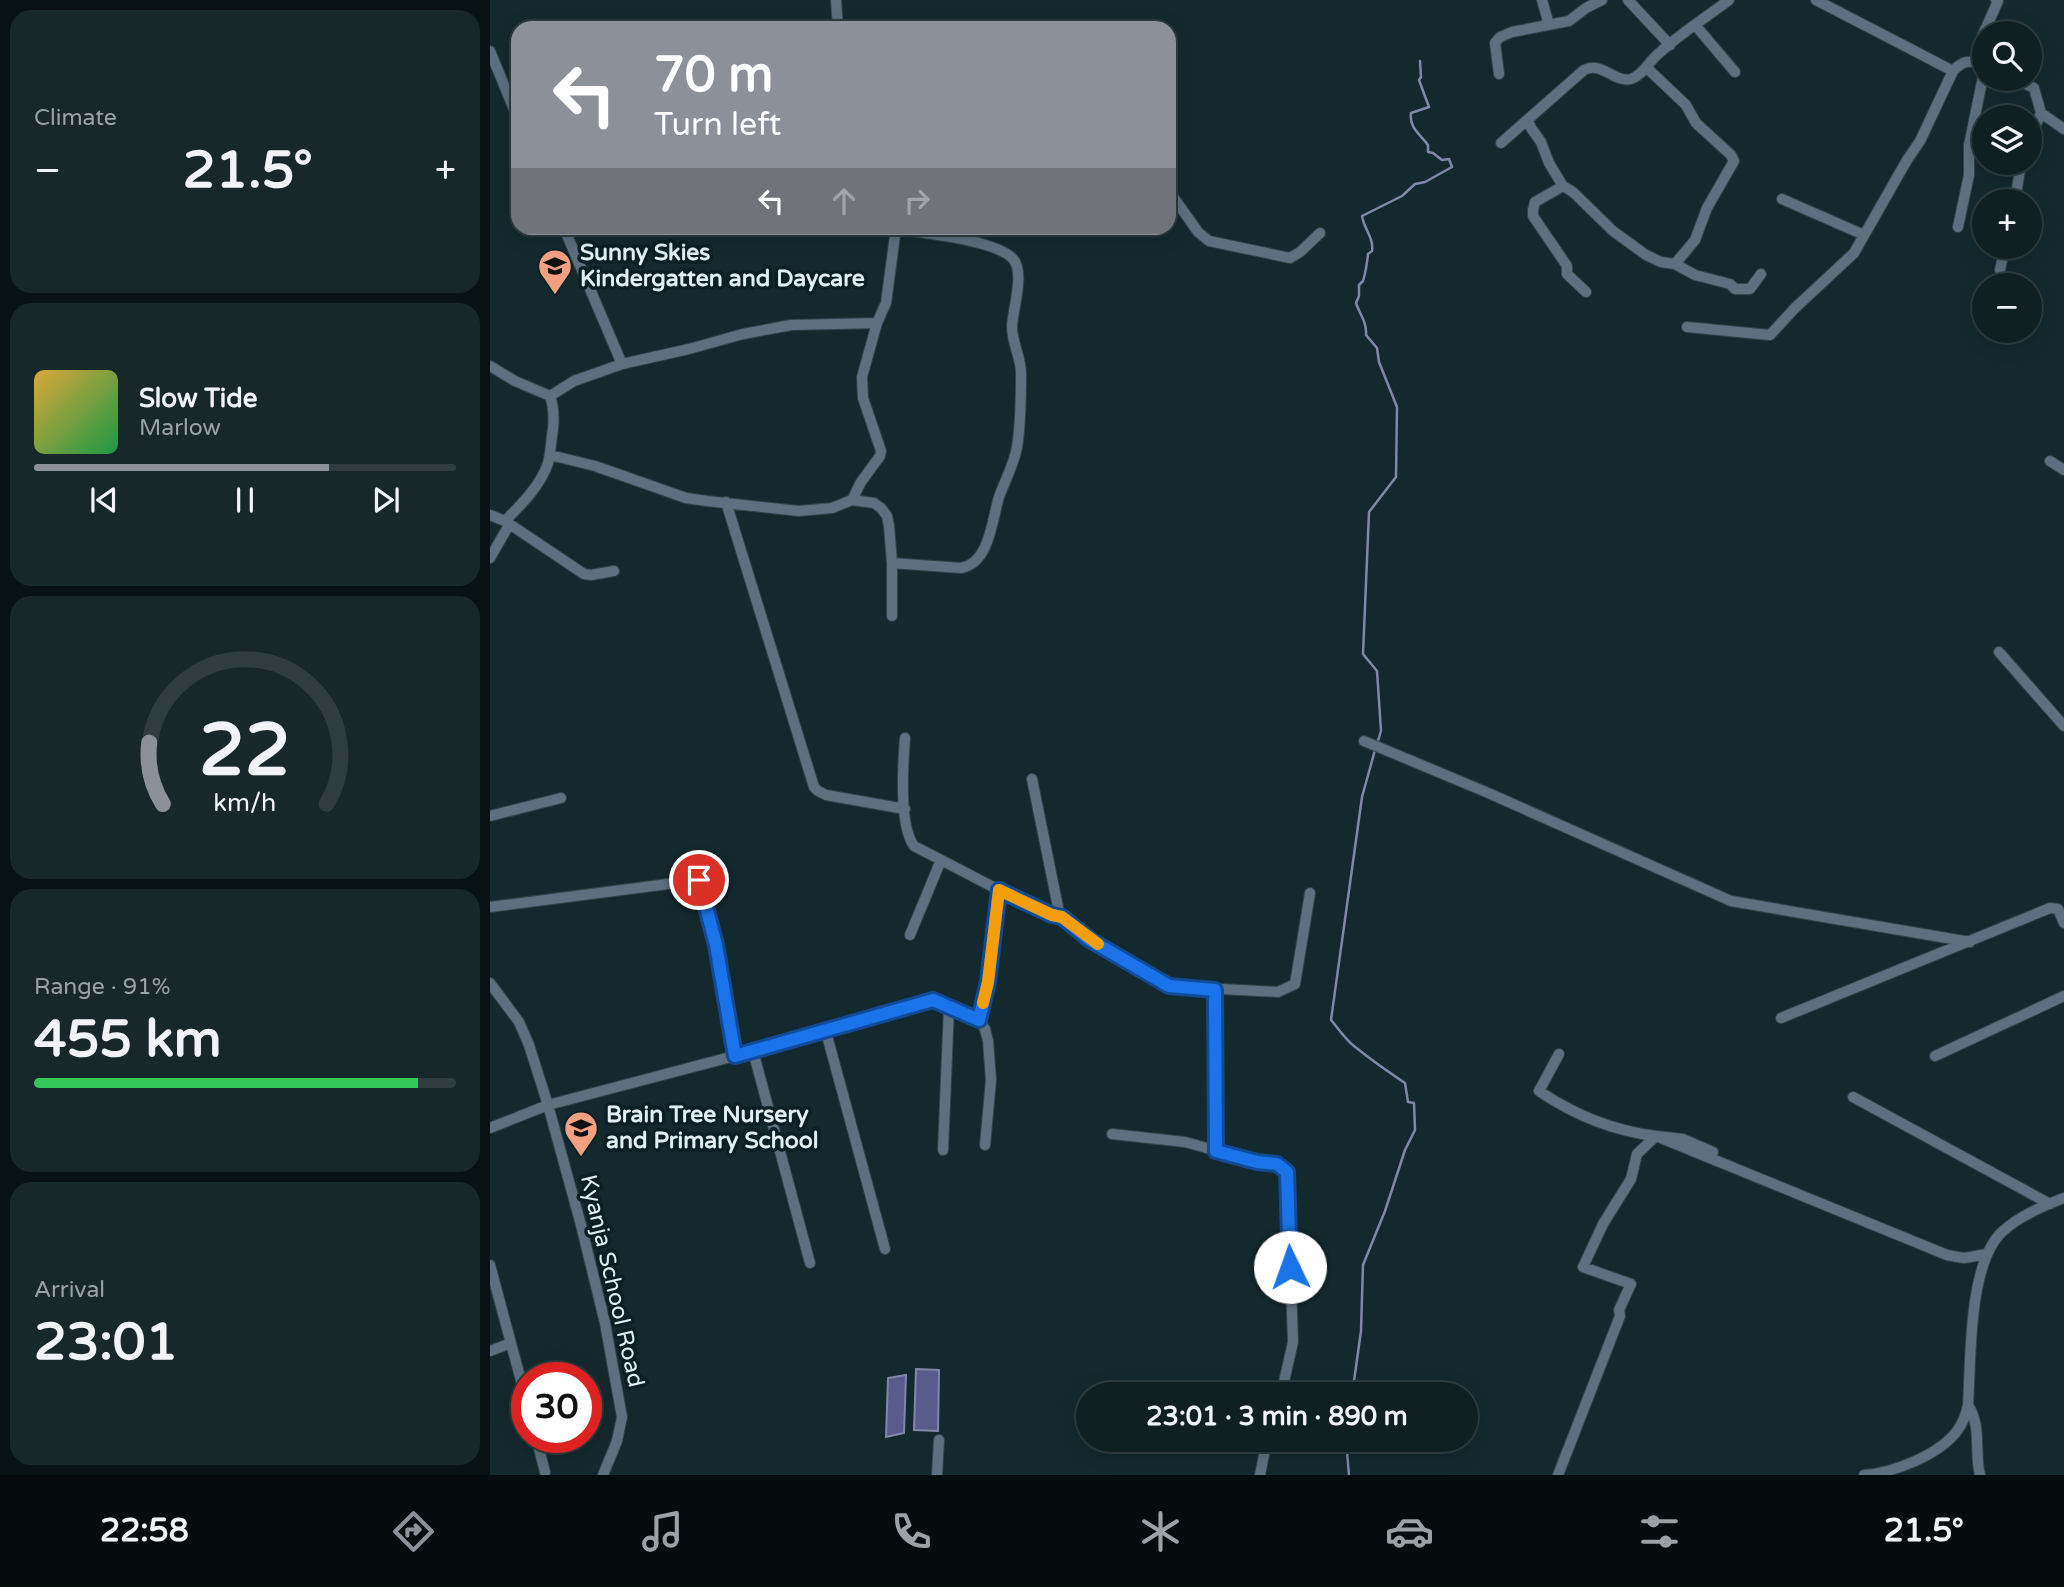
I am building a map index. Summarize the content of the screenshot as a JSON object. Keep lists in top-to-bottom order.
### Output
{
  "streets": {
    "street": ["Kyanja School Road"]
  },
  "places": {
    "school or university": ["Sunny Skies Kindergatten and Daycare", "Brain Tree Nursery and Primary School"]
  },
  "page": {
    "tile": [
      "Climate",
      ["Range · 91%", "455 km"],
      ["Arrival", "23:01"]
    ],
    "map_buttons": ["+", "−"],
    "turn": ["70 m", "Turn left"],
    "heat": ["−", "21.5°", "+"],
    "song": ["Slow Tide", "Marlow"],
    "limit": "30",
    "trip": "23:01 · 3 min · 890 m",
    "tabs": ["22:58", "21.5°"],
    "gauge": ["22", "km/h"]
  }
}
